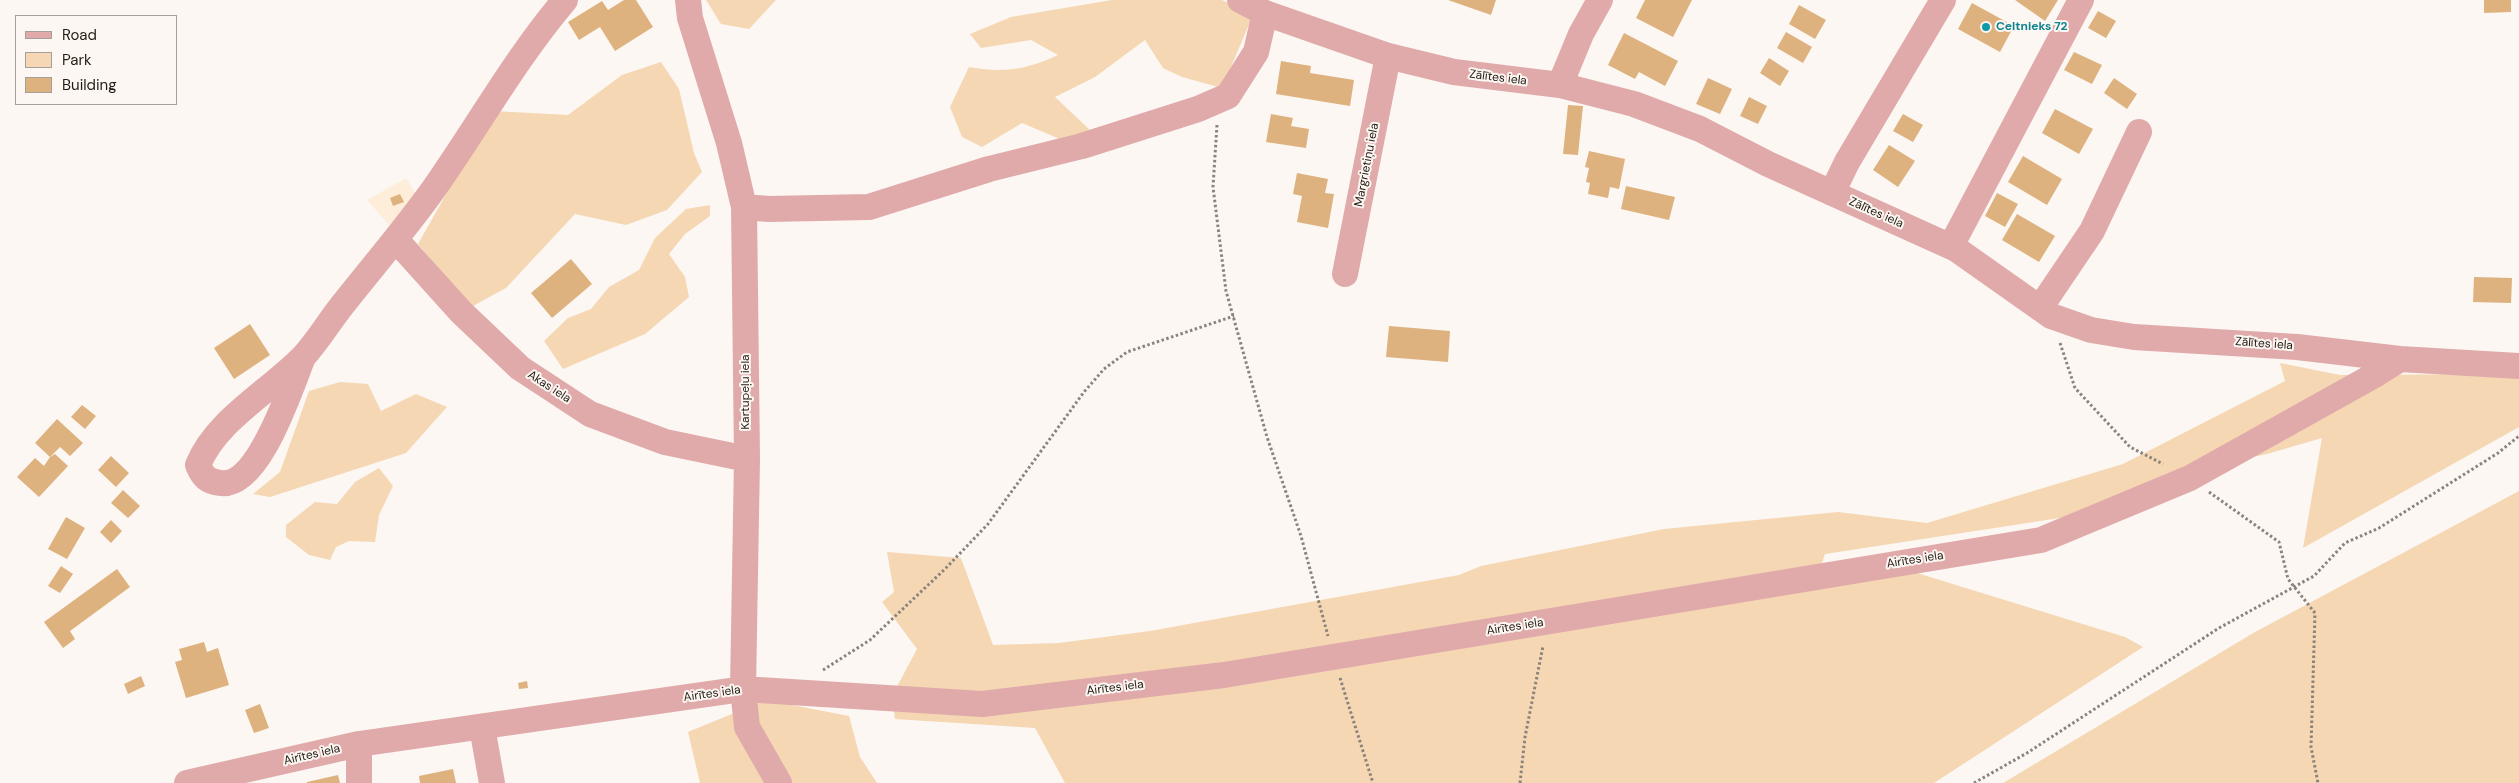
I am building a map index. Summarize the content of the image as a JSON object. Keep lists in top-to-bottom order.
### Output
{
  "streets": {
    "street": [
      "Zālītes iela",
      "Margrietiņu iela",
      "Akas iela",
      "Kartupeļu iela",
      "Airītes iela"
    ]
  },
  "crossings": [
    ["Zālītes iela", "Margrietiņu iela"],
    ["Zālītes iela", "Airītes iela"],
    ["Akas iela", "Kartupeļu iela"],
    ["Kartupeļu iela", "Airītes iela"]
  ],
  "places": ["Celtnieks 72"],
  "legend": ["Road", "Park", "Building"]
}
